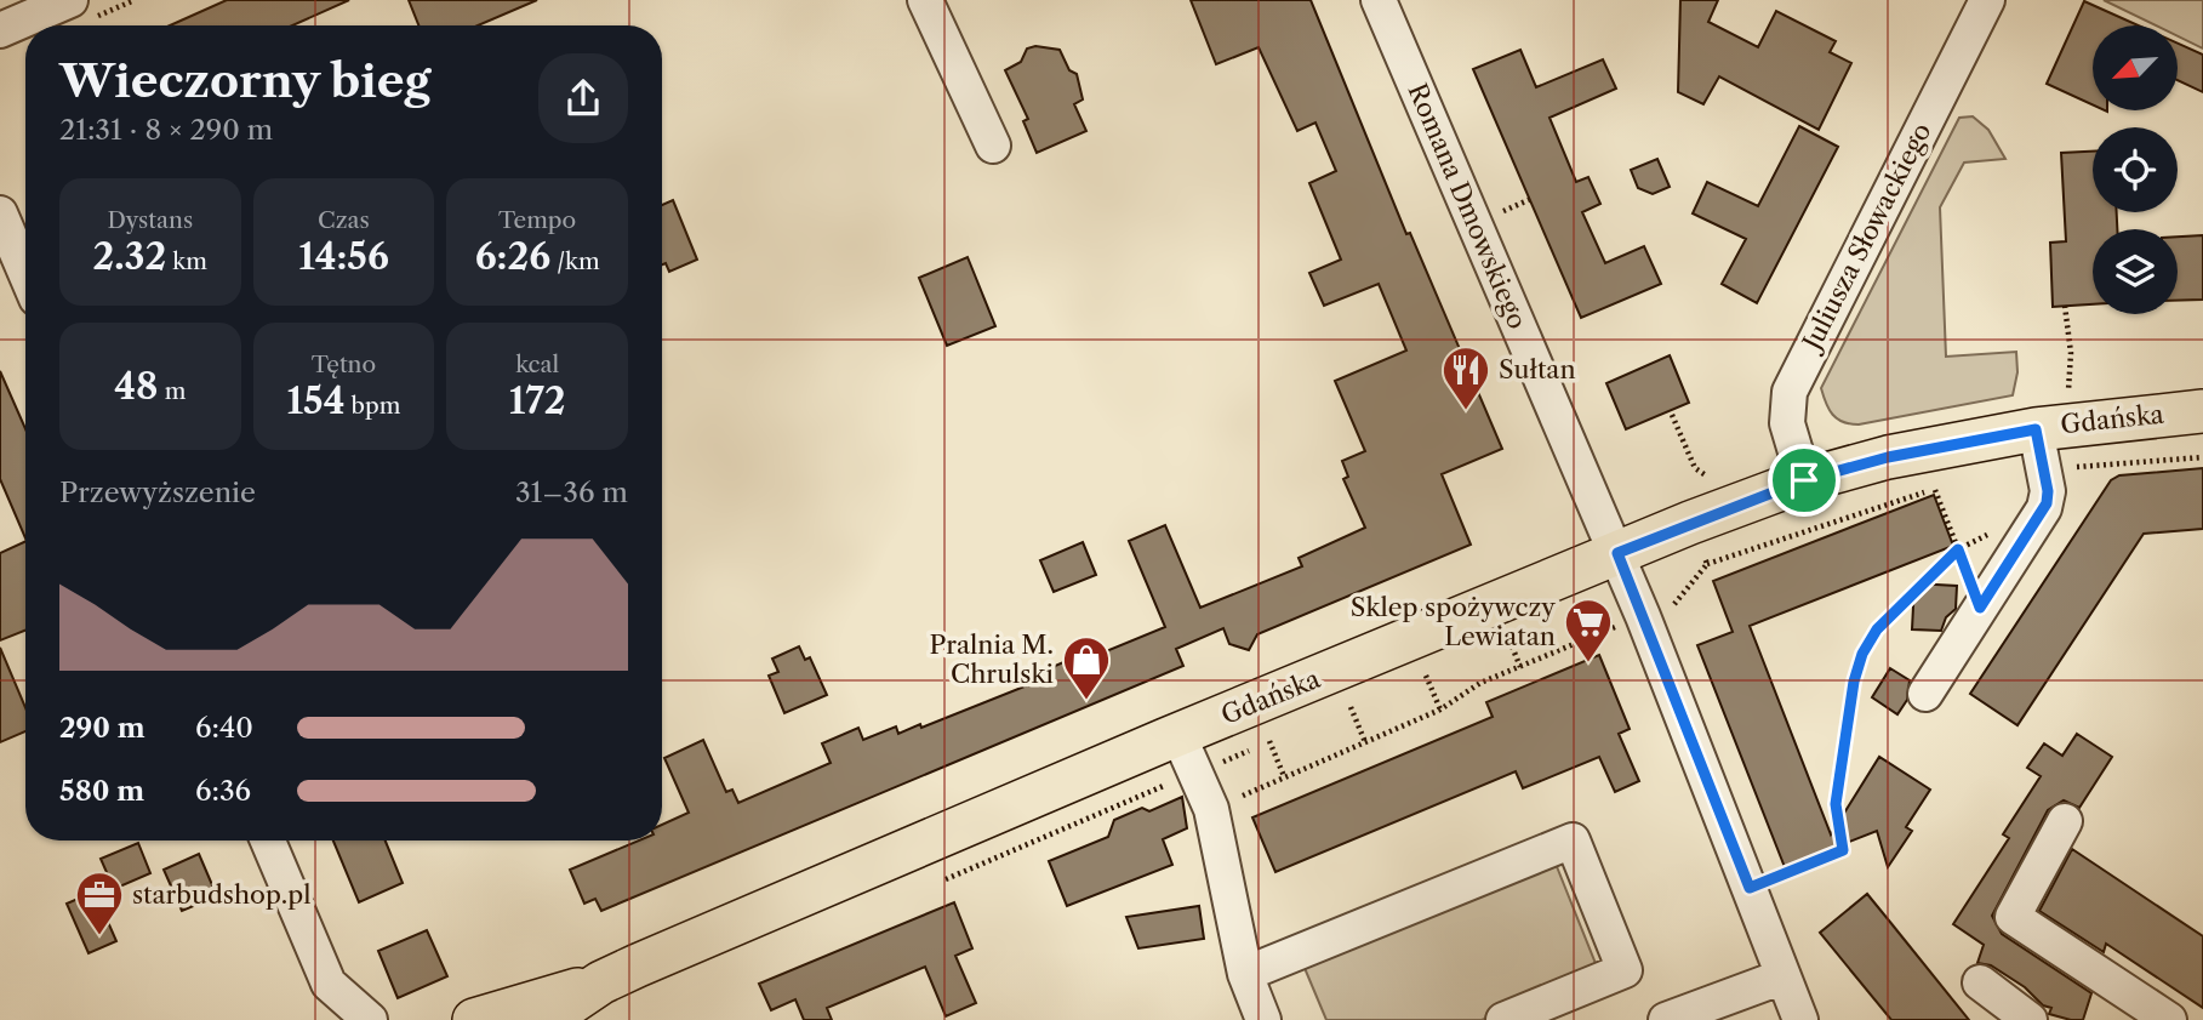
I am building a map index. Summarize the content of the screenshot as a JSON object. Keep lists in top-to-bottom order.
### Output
{
  "streets": {
    "main road": ["Gdańska"],
    "street": ["Romana Dmowskiego", "Juliusza Słowackiego"]
  },
  "crossings": [
    ["Romana Dmowskiego", "Gdańska"],
    ["Juliusza Słowackiego", "Gdańska"]
  ],
  "places": {
    "restaurant": ["Sułtan"],
    "supermarket": ["Sklep spożywczy Lewiatan"],
    "shop": ["Pralnia M. Chrulski"],
    "office": ["starbudshop.pl"]
  },
  "north": "bottom left",
  "page": {
    "heading": ["Wieczorny bieg", "21:31 · 8 × 290 m"],
    "stats": [
      ["Dystans", "2.32 km"],
      ["Czas", "14:56"],
      ["Tempo", "6:26 /km"],
      ["48 m"],
      ["Tętno", "154 bpm"],
      ["kcal", "172"]
    ],
    "chart": ["Przewyższenie", "31–36 m"],
    "list": [
      {
        "name": "290 m",
        "note": "6:40"
      },
      {
        "name": "580 m",
        "note": "6:36"
      }
    ]
  }
}
